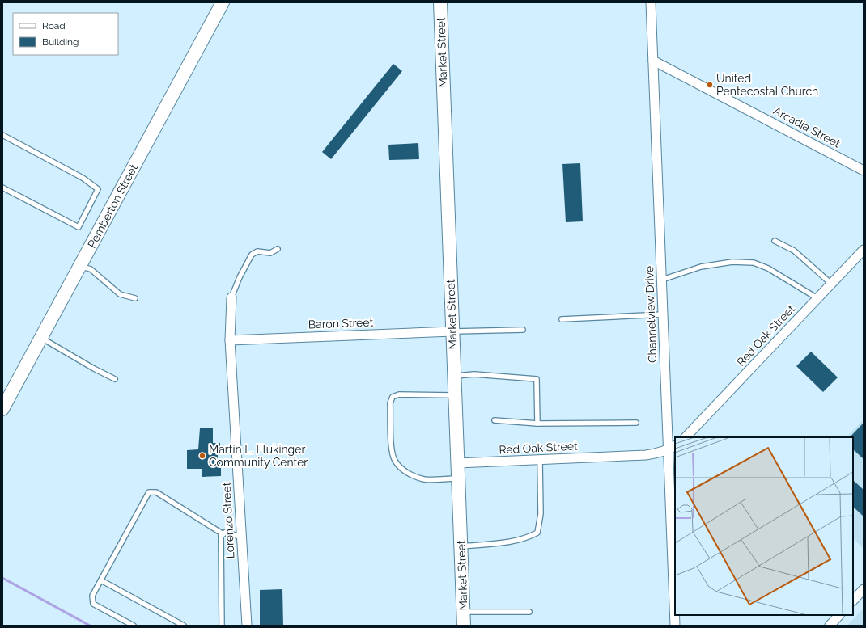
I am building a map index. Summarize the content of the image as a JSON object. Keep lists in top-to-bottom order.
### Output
{
  "streets": {
    "street": [
      "Market Street",
      "Arcadia Street",
      "Pemberton Street",
      "Channelview Drive",
      "Baron Street",
      "Red Oak Street",
      "Lorenzo Street"
    ]
  },
  "crossings": [
    ["Market Street", "Baron Street"],
    ["Market Street", "Red Oak Street"],
    ["Arcadia Street", "Channelview Drive"],
    ["Channelview Drive", "Red Oak Street"],
    ["Baron Street", "Lorenzo Street"]
  ],
  "places": ["United Pentecostal Church", "Martin L. Flukinger Community Center"],
  "legend": ["Road", "Building"]
}
